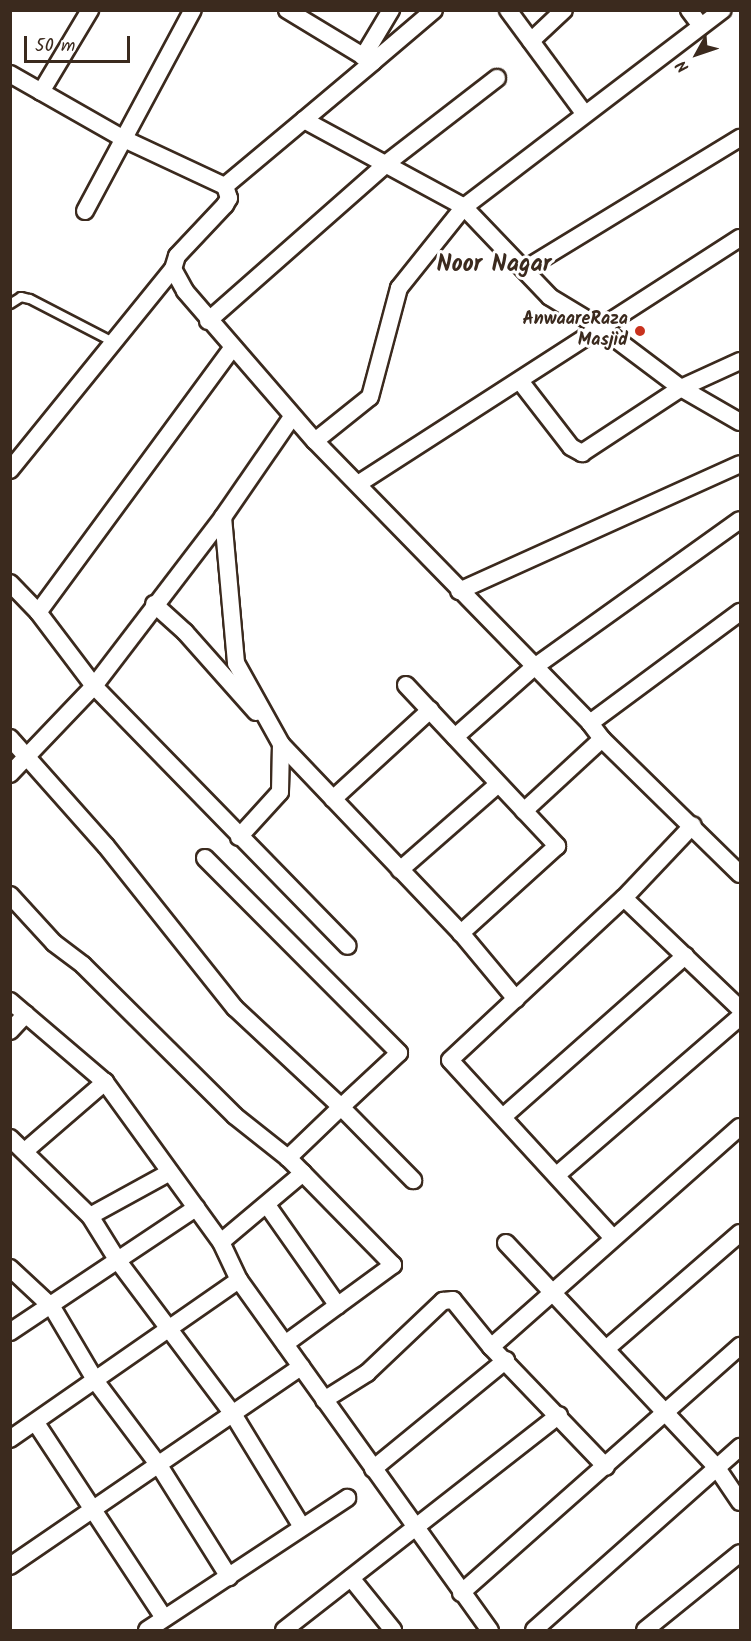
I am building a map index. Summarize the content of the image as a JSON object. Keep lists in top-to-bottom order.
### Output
{
  "districts": ["Noor Nagar"],
  "places": ["AnwaareRaza Masjid"],
  "scale_bar": "50 m",
  "north": "bottom left"
}
